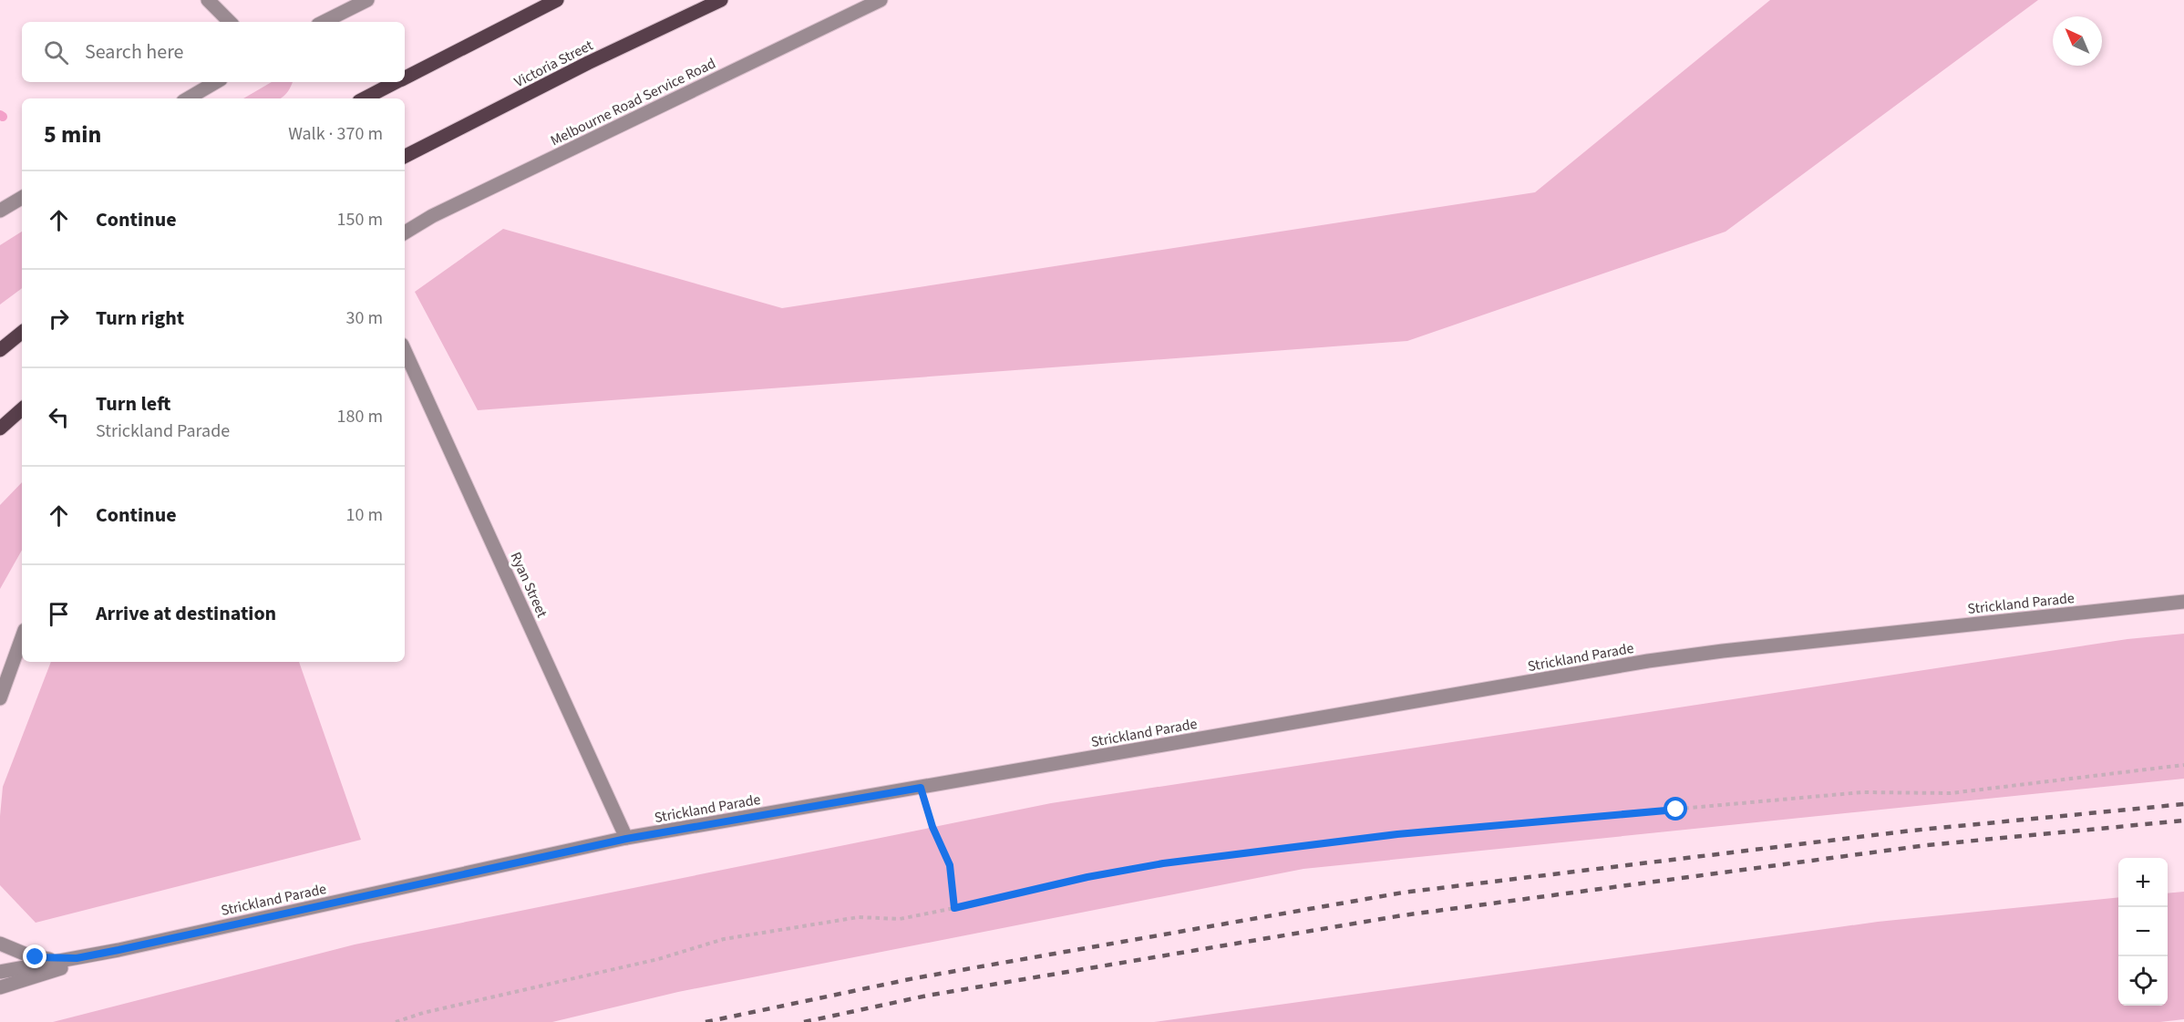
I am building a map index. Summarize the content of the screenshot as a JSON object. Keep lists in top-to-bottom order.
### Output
{
  "streets": {
    "main road": ["Victoria Street"],
    "street": ["Melbourne Road Service Road", "Ryan Street", "Strickland Parade"]
  },
  "crossings": [
    ["Ryan Street", "Strickland Parade"]
  ],
  "north": "top left",
  "page": {
    "search": "Search here",
    "heading": ["5 min", "Walk · 370 m"],
    "list": [
      ["Continue", "150 m"],
      ["Turn right", "30 m"],
      ["Turn left", "Strickland Parade", "180 m"],
      ["Continue", "10 m"],
      "Arrive at destination"
    ],
    "map_buttons": ["+", "−"]
  }
}
